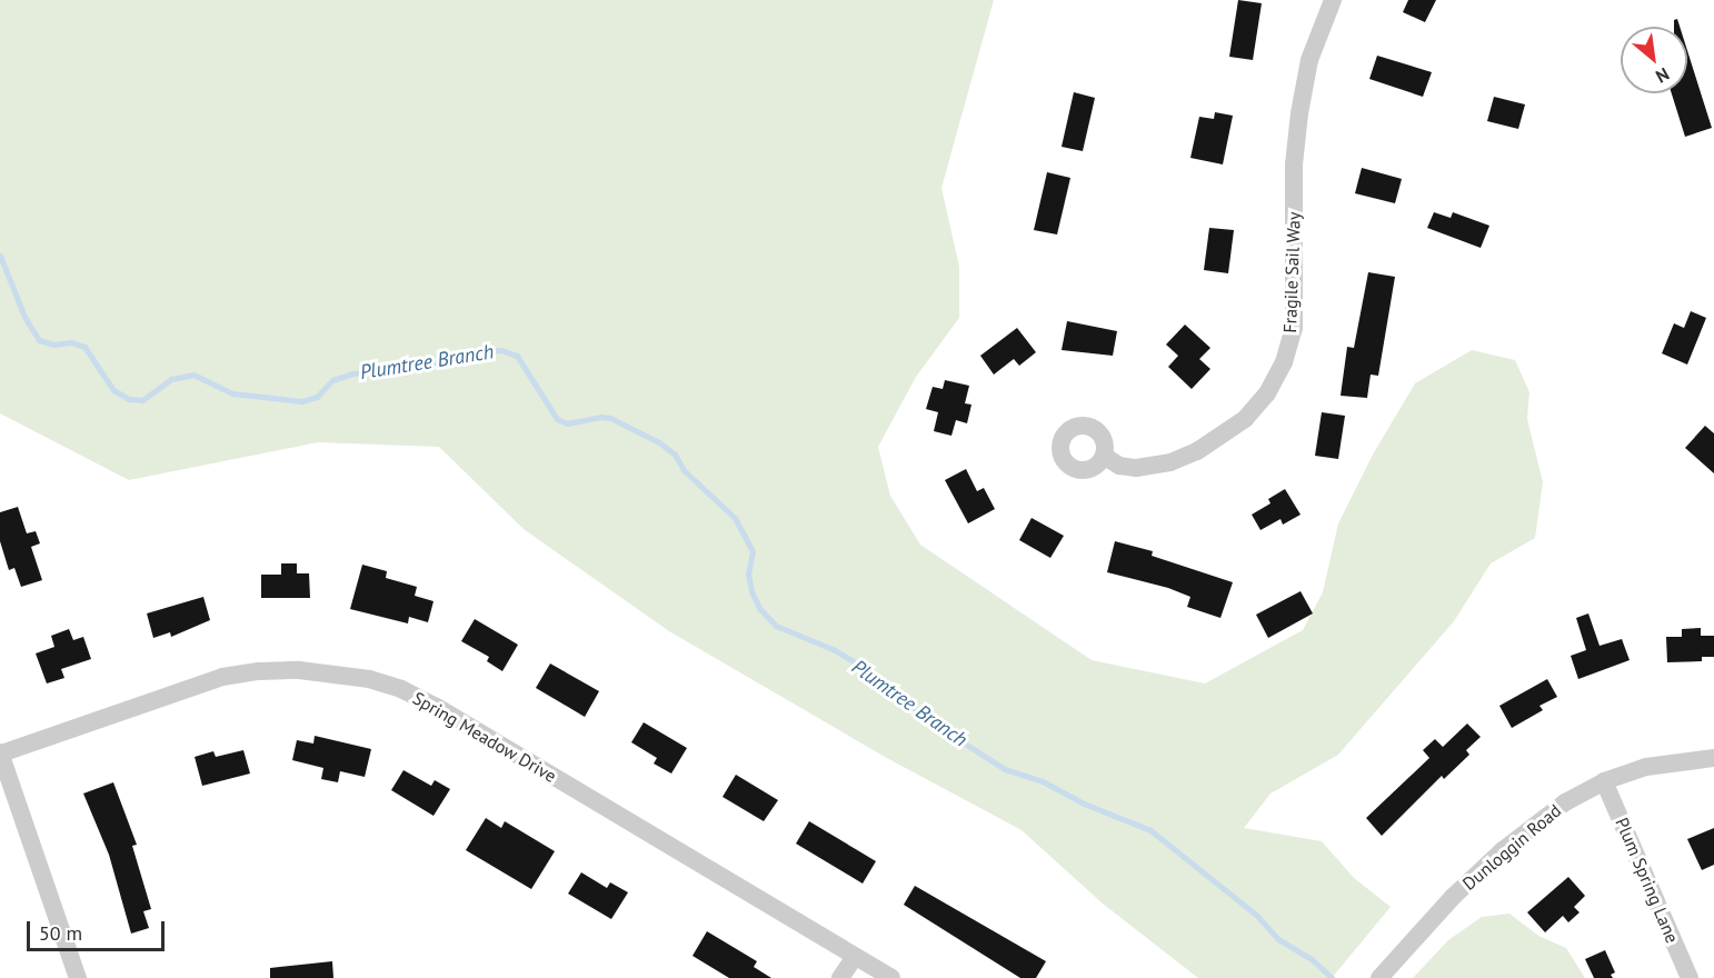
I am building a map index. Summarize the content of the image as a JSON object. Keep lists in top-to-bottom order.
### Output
{
  "streets": {
    "street": [
      "Fragile Sail Way",
      "Spring Meadow Drive",
      "Dunloggin Road",
      "Plum Spring Lane"
    ]
  },
  "crossings": [
    ["Dunloggin Road", "Plum Spring Lane"]
  ],
  "water": ["Plumtree Branch"],
  "scale_bar": "50 m",
  "north": "bottom right"
}
